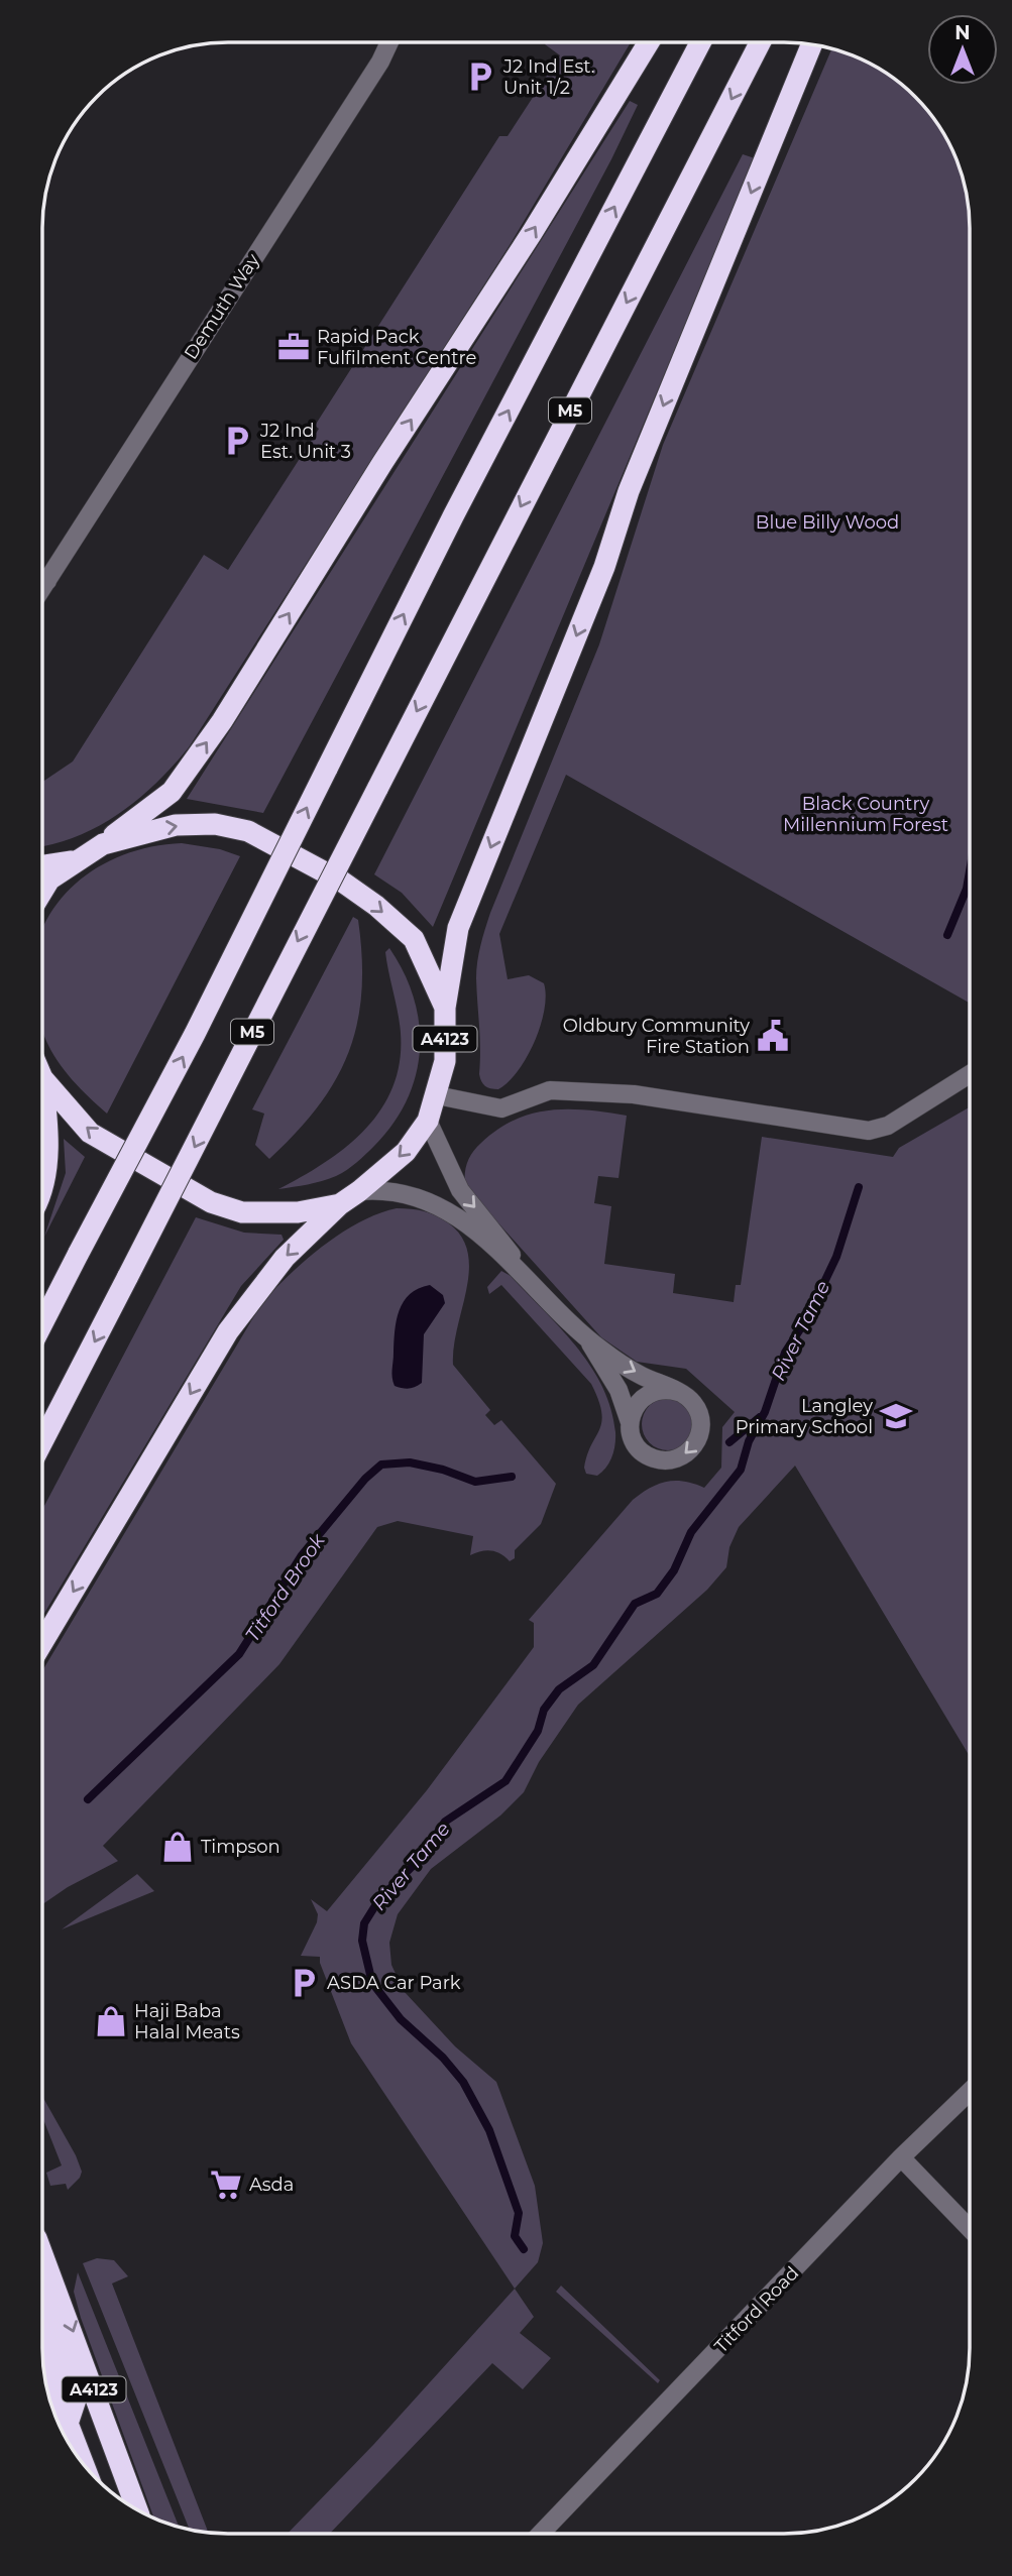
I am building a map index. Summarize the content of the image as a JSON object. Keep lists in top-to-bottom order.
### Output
{
  "streets": {
    "highway": ["M5", "A4123"],
    "street": ["Demuth Way", "Titford Road"]
  },
  "water": ["River Tame", "Titford Brook"],
  "parks": ["Blue Billy Wood", "Black Country Millennium Forest"],
  "places": {
    "parking": ["J2 Ind Est. Unit 1/2", "J2 Ind Est. Unit 3", "ASDA Car Park"],
    "office": ["Rapid Pack Fulfilment Centre"],
    "public building": ["Oldbury Community Fire Station"],
    "school or university": ["Langley Primary School"],
    "shop": ["Timpson", "Haji Baba Halal Meats"],
    "supermarket": ["Asda"]
  },
  "north": "top"
}
